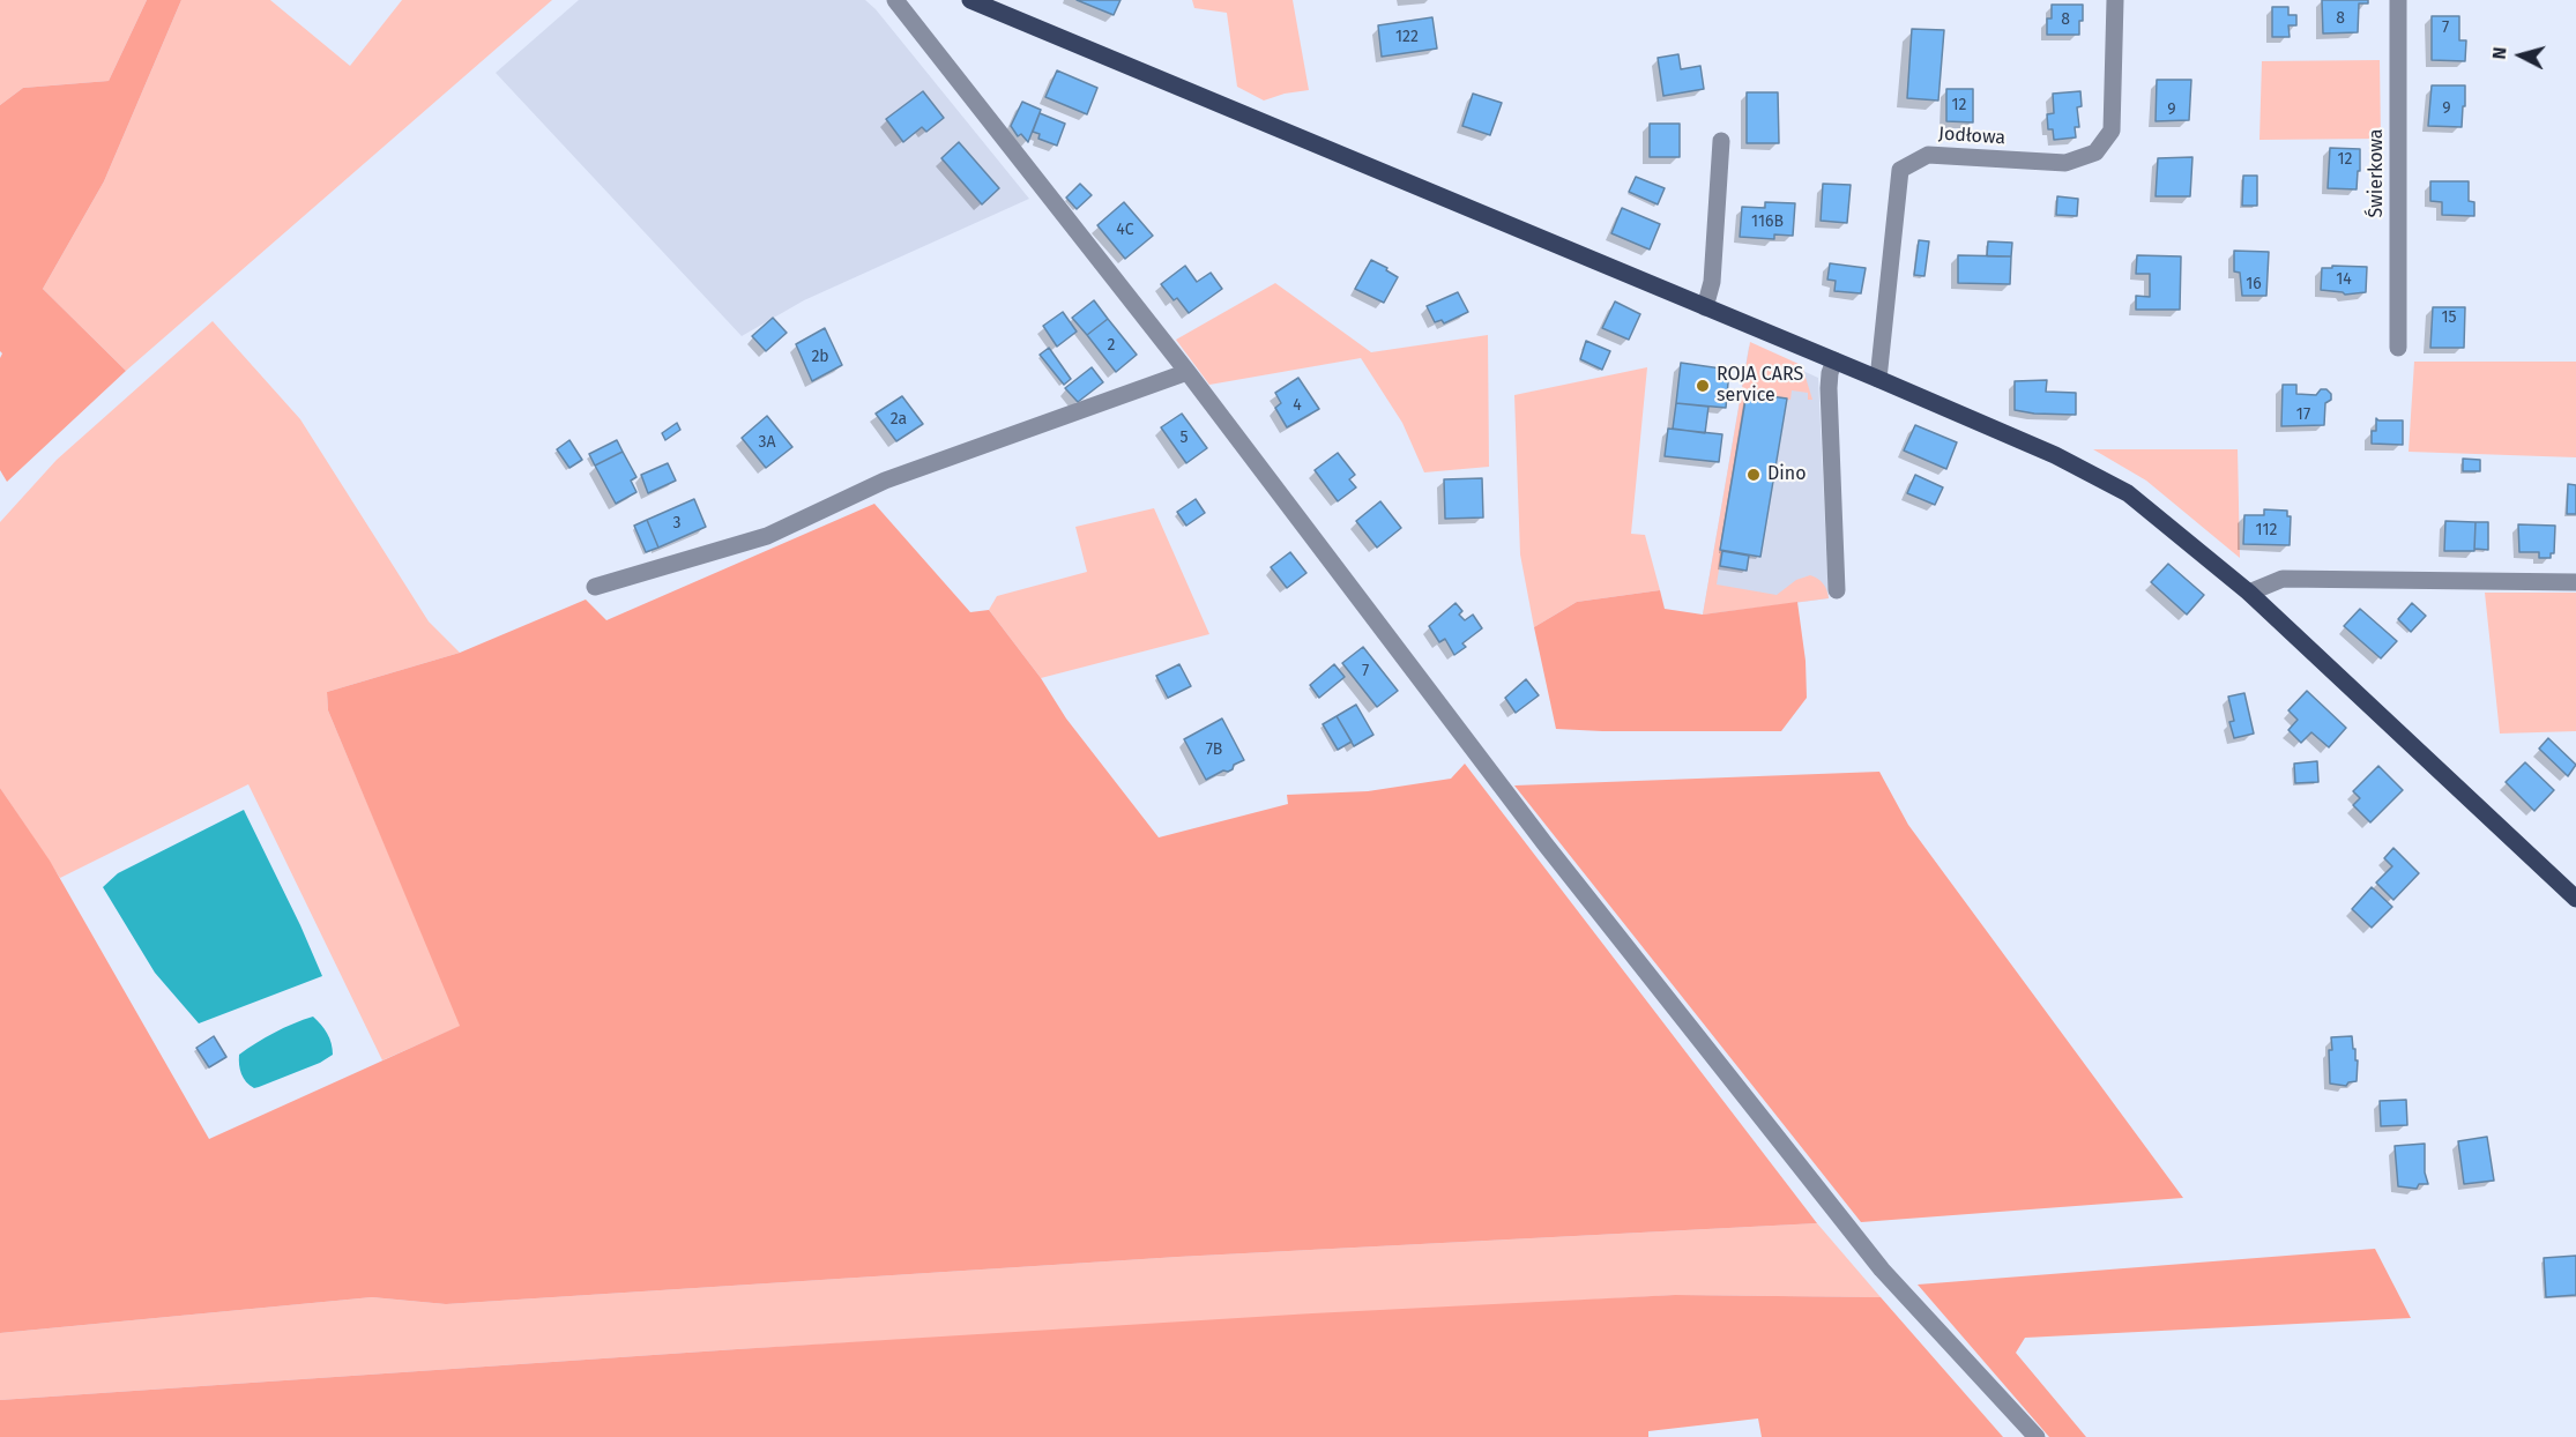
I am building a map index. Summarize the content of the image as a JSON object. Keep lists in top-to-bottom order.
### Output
{
  "streets": {
    "street": ["Jodłowa", "Świerkowa"]
  },
  "places": ["ROJA CARS service", "Dino"],
  "house_numbers": [
    "8",
    "8",
    "7",
    "122",
    "12",
    "9",
    "9",
    "12",
    "116B",
    "4C",
    "14",
    "16",
    "15",
    "2",
    "2b",
    "4",
    "17",
    "2a",
    "5",
    "3A",
    "3",
    "112",
    "7",
    "7B"
  ],
  "north": "left"
}
